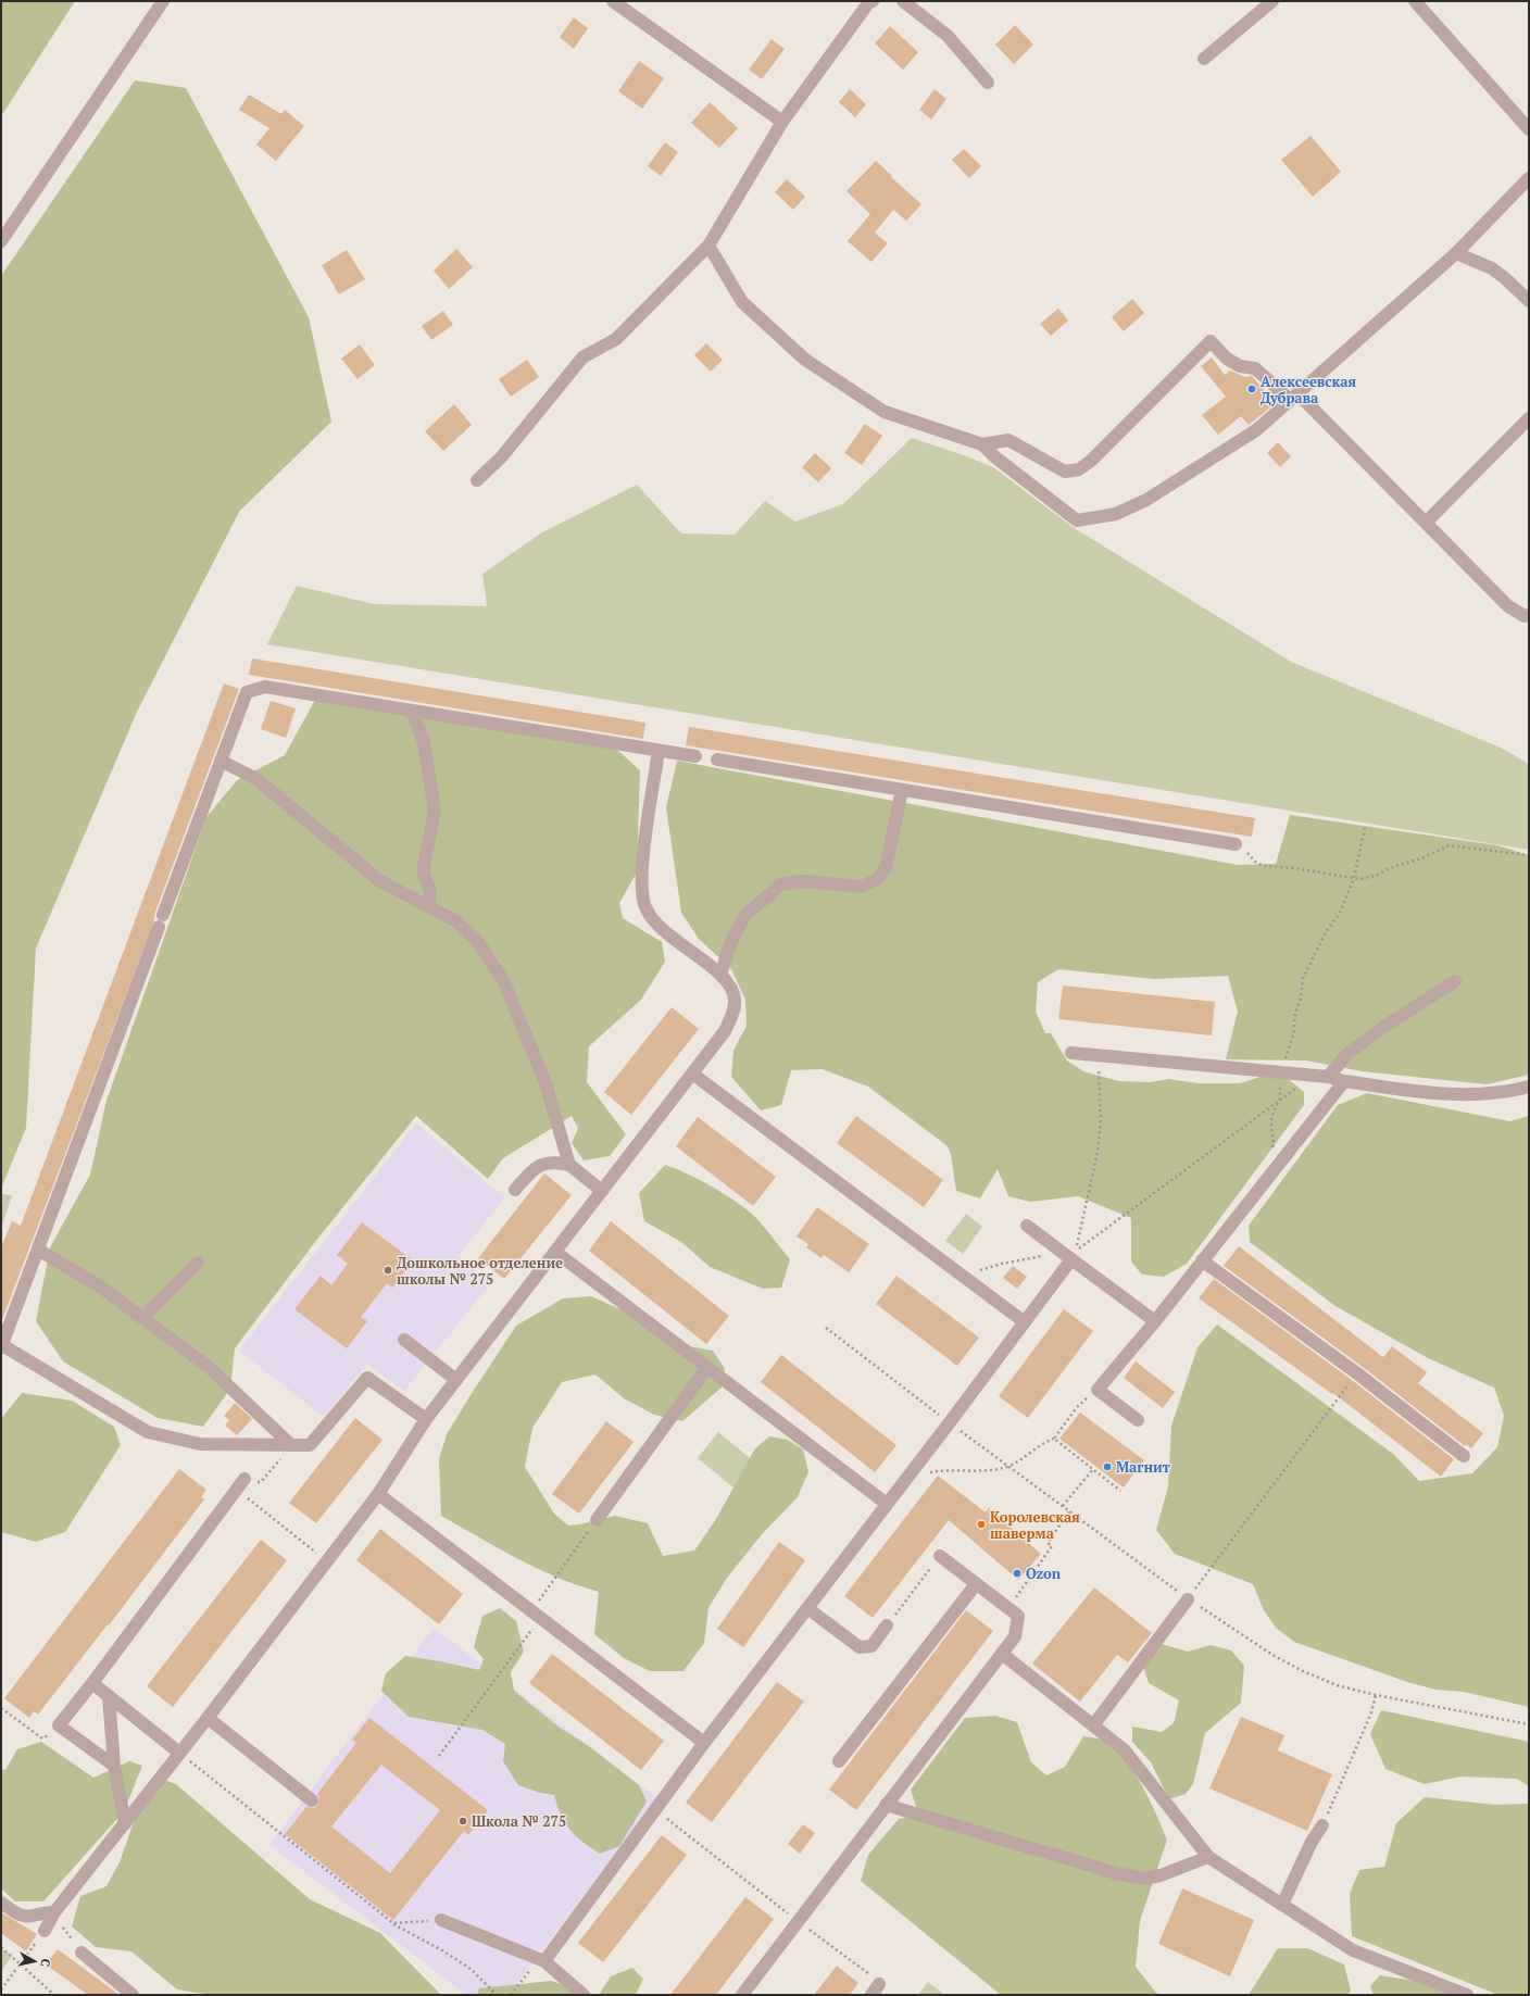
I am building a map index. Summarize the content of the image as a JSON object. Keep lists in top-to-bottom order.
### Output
{
  "places": [
    "Алексеевская Дубрава",
    "Дошкольное отделение школы № 275",
    "Магнит",
    "Королевская шаверма",
    "Ozon",
    "Школа № 275"
  ],
  "north": "right"
}
